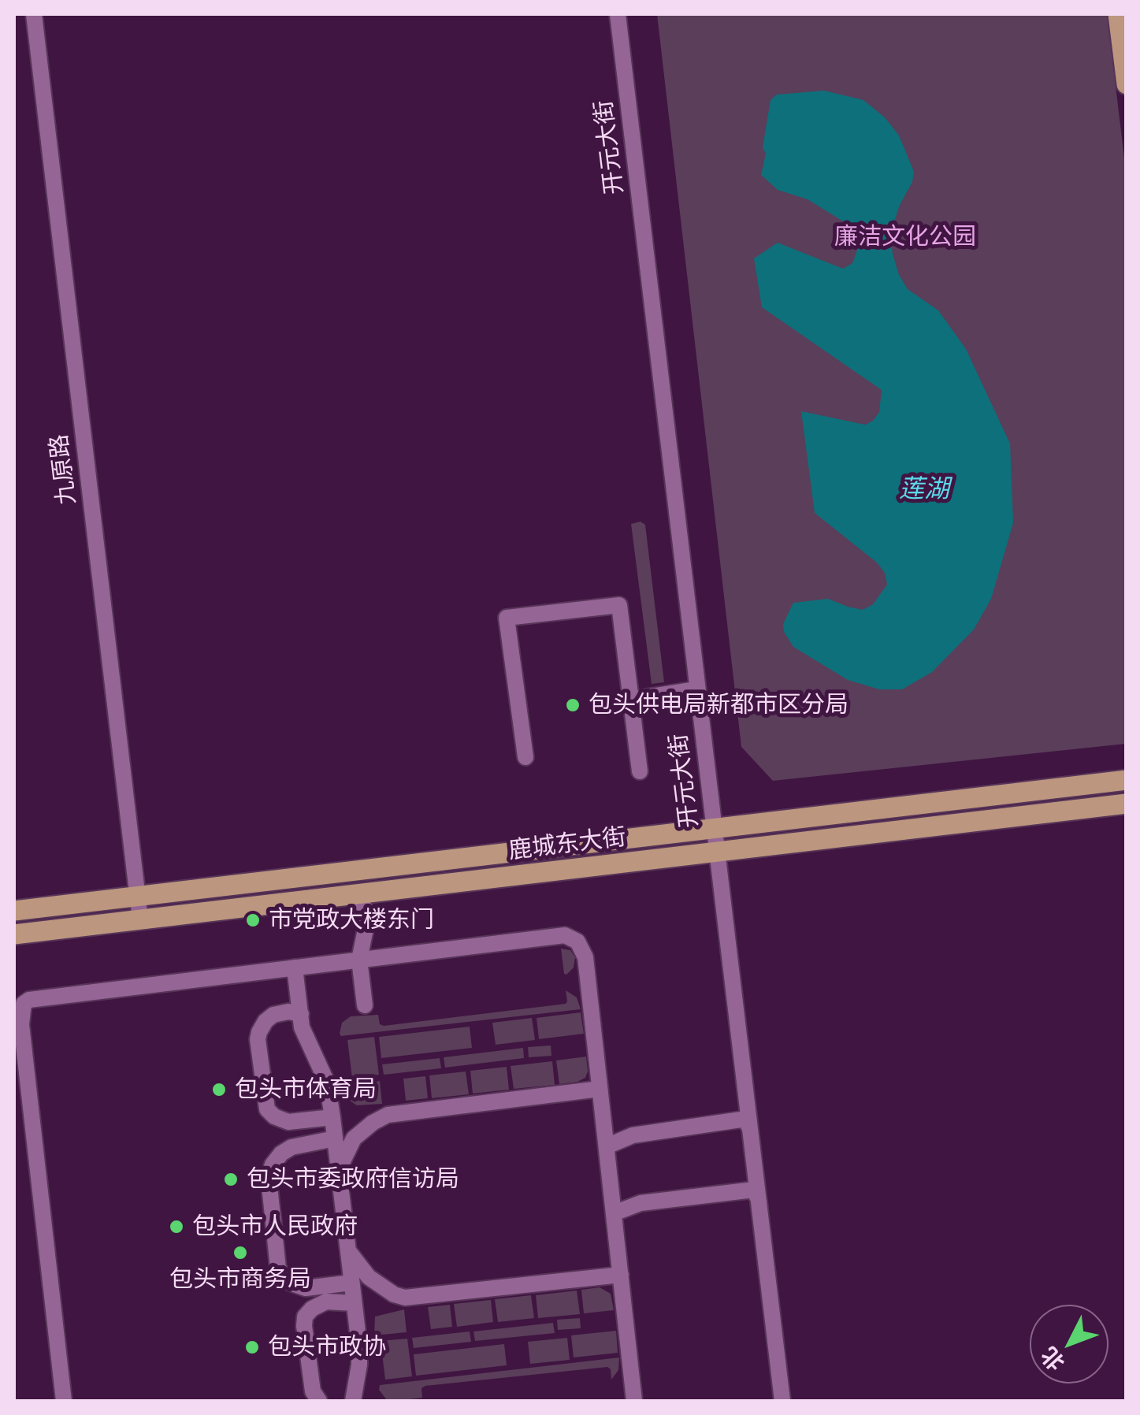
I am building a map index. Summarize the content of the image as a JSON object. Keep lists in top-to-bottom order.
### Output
{
  "streets": {
    "main road": ["鹿城东大街"],
    "street": ["开元大街", "九原路"]
  },
  "crossings": [
    ["开元大街", "鹿城东大街"],
    ["九原路", "鹿城东大街"]
  ],
  "water": ["莲湖"],
  "parks": ["廉洁文化公园"],
  "places": [
    "包头供电局新都市区分局",
    "市党政大楼东门",
    "包头市体育局",
    "包头市委政府信访局",
    "包头市人民政府",
    "包头市商务局",
    "包头市政协"
  ],
  "north": "bottom left"
}
